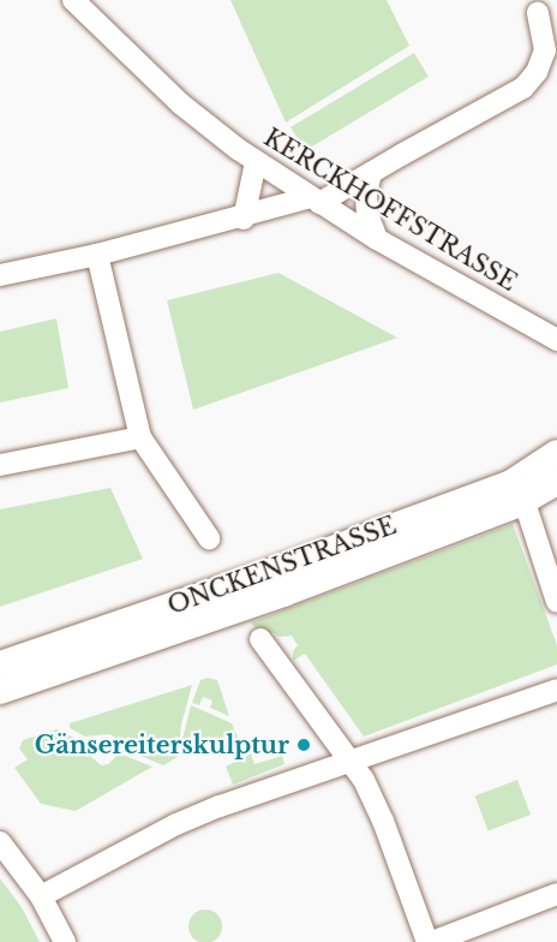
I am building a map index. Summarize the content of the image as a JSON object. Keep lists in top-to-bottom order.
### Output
{
  "streets": {
    "main road": ["ONCKENSTRASSE"],
    "street": ["KERCKHOFFSTRASSE"]
  },
  "places": ["Gänsereiterskulptur"]
}
